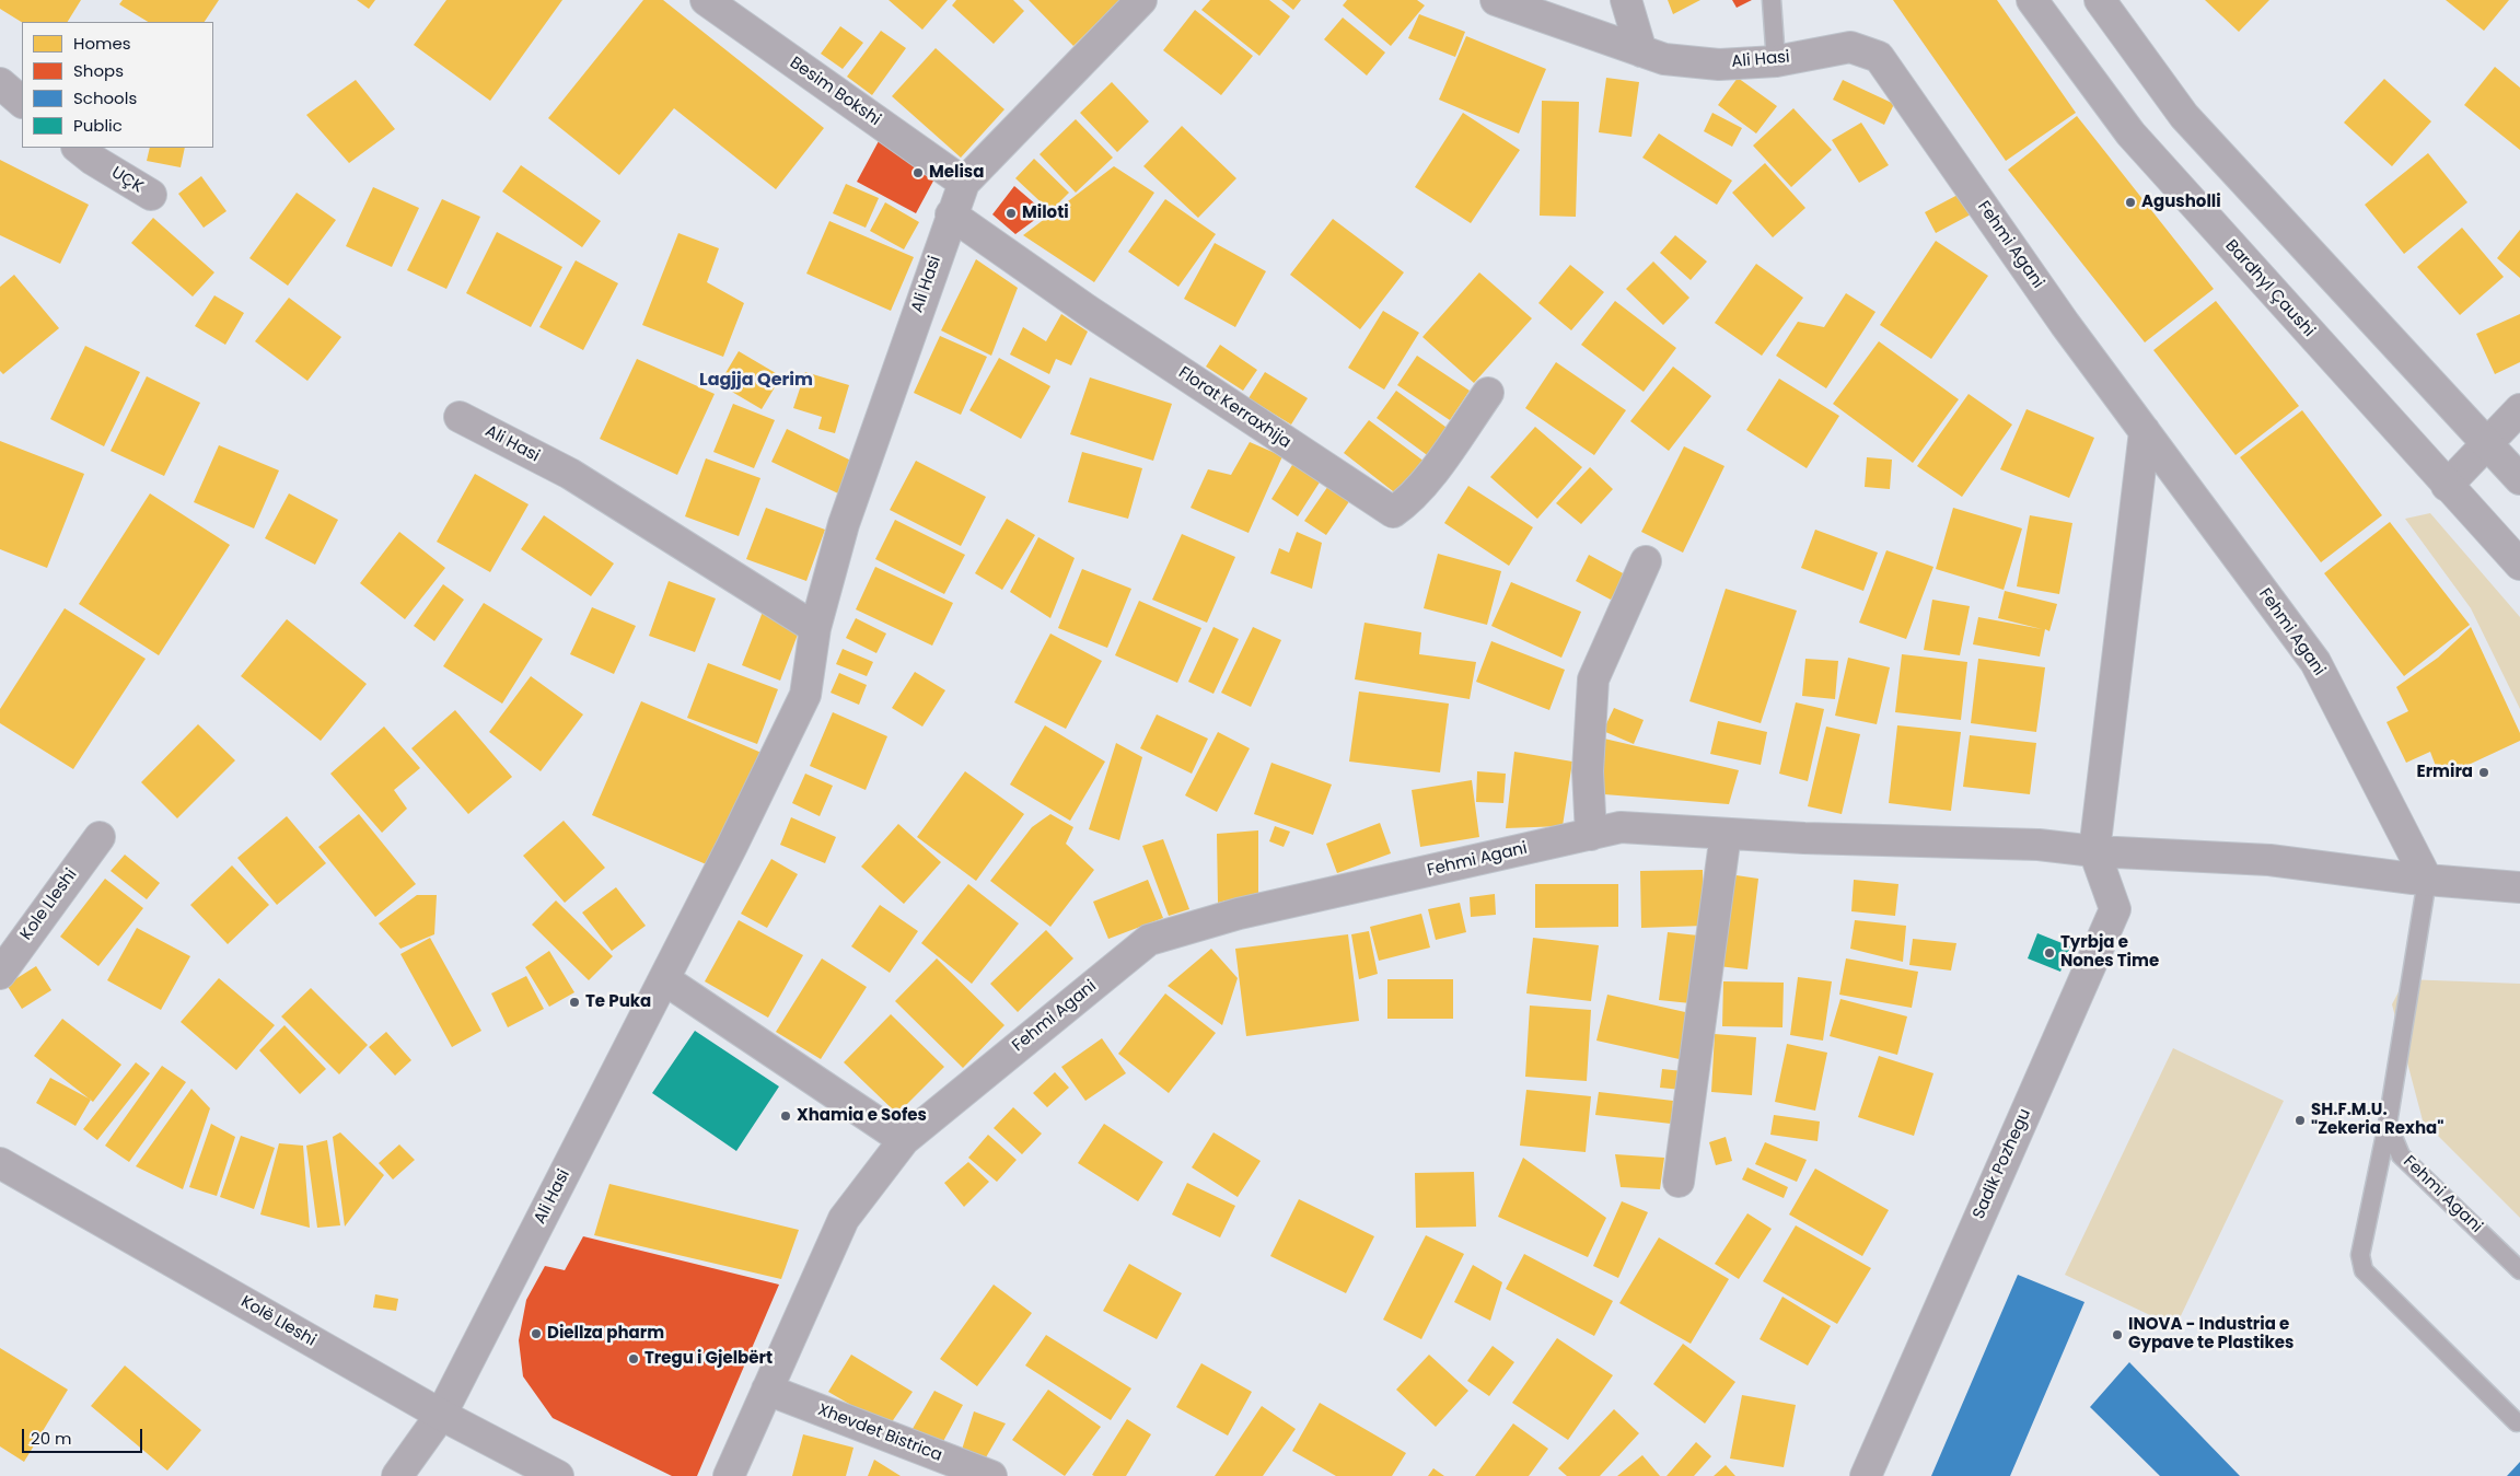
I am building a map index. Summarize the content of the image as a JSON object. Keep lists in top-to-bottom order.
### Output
{
  "streets": {
    "street": [
      "Ali Hasi",
      "Besim Bokshi",
      "UÇK",
      "Fehmi Agani",
      "Bardhyl Çaushi",
      "Florat Kerraxhija",
      "Kole Lleshi",
      "Sadik Pozhegu",
      "Kolë Lleshi",
      "Xhevdet Bistrica"
    ]
  },
  "crossings": [
    ["Ali Hasi", "Besim Bokshi"],
    ["Ali Hasi", "Fehmi Agani"],
    ["Ali Hasi", "Florat Kerraxhija"],
    ["Ali Hasi", "Kolë Lleshi"],
    ["Fehmi Agani", "Sadik Pozhegu"],
    ["Fehmi Agani", "Xhevdet Bistrica"]
  ],
  "districts": ["Lagjja Qerim"],
  "places": [
    "Melisa",
    "Agusholli",
    "Miloti",
    "Ermira",
    "Tyrbja e Nones Time",
    "Te Puka",
    "Xhamia e Sofes",
    "SH.F.M.U. \"Zekeria Rexha\"",
    "Diellza pharm",
    "INOVA - Industria e Gypave te Plastikes",
    "Tregu i Gjelbërt"
  ],
  "legend": [
    "Homes",
    "Shops",
    "Schools",
    "Public"
  ],
  "scale_bar": "20 m"
}
